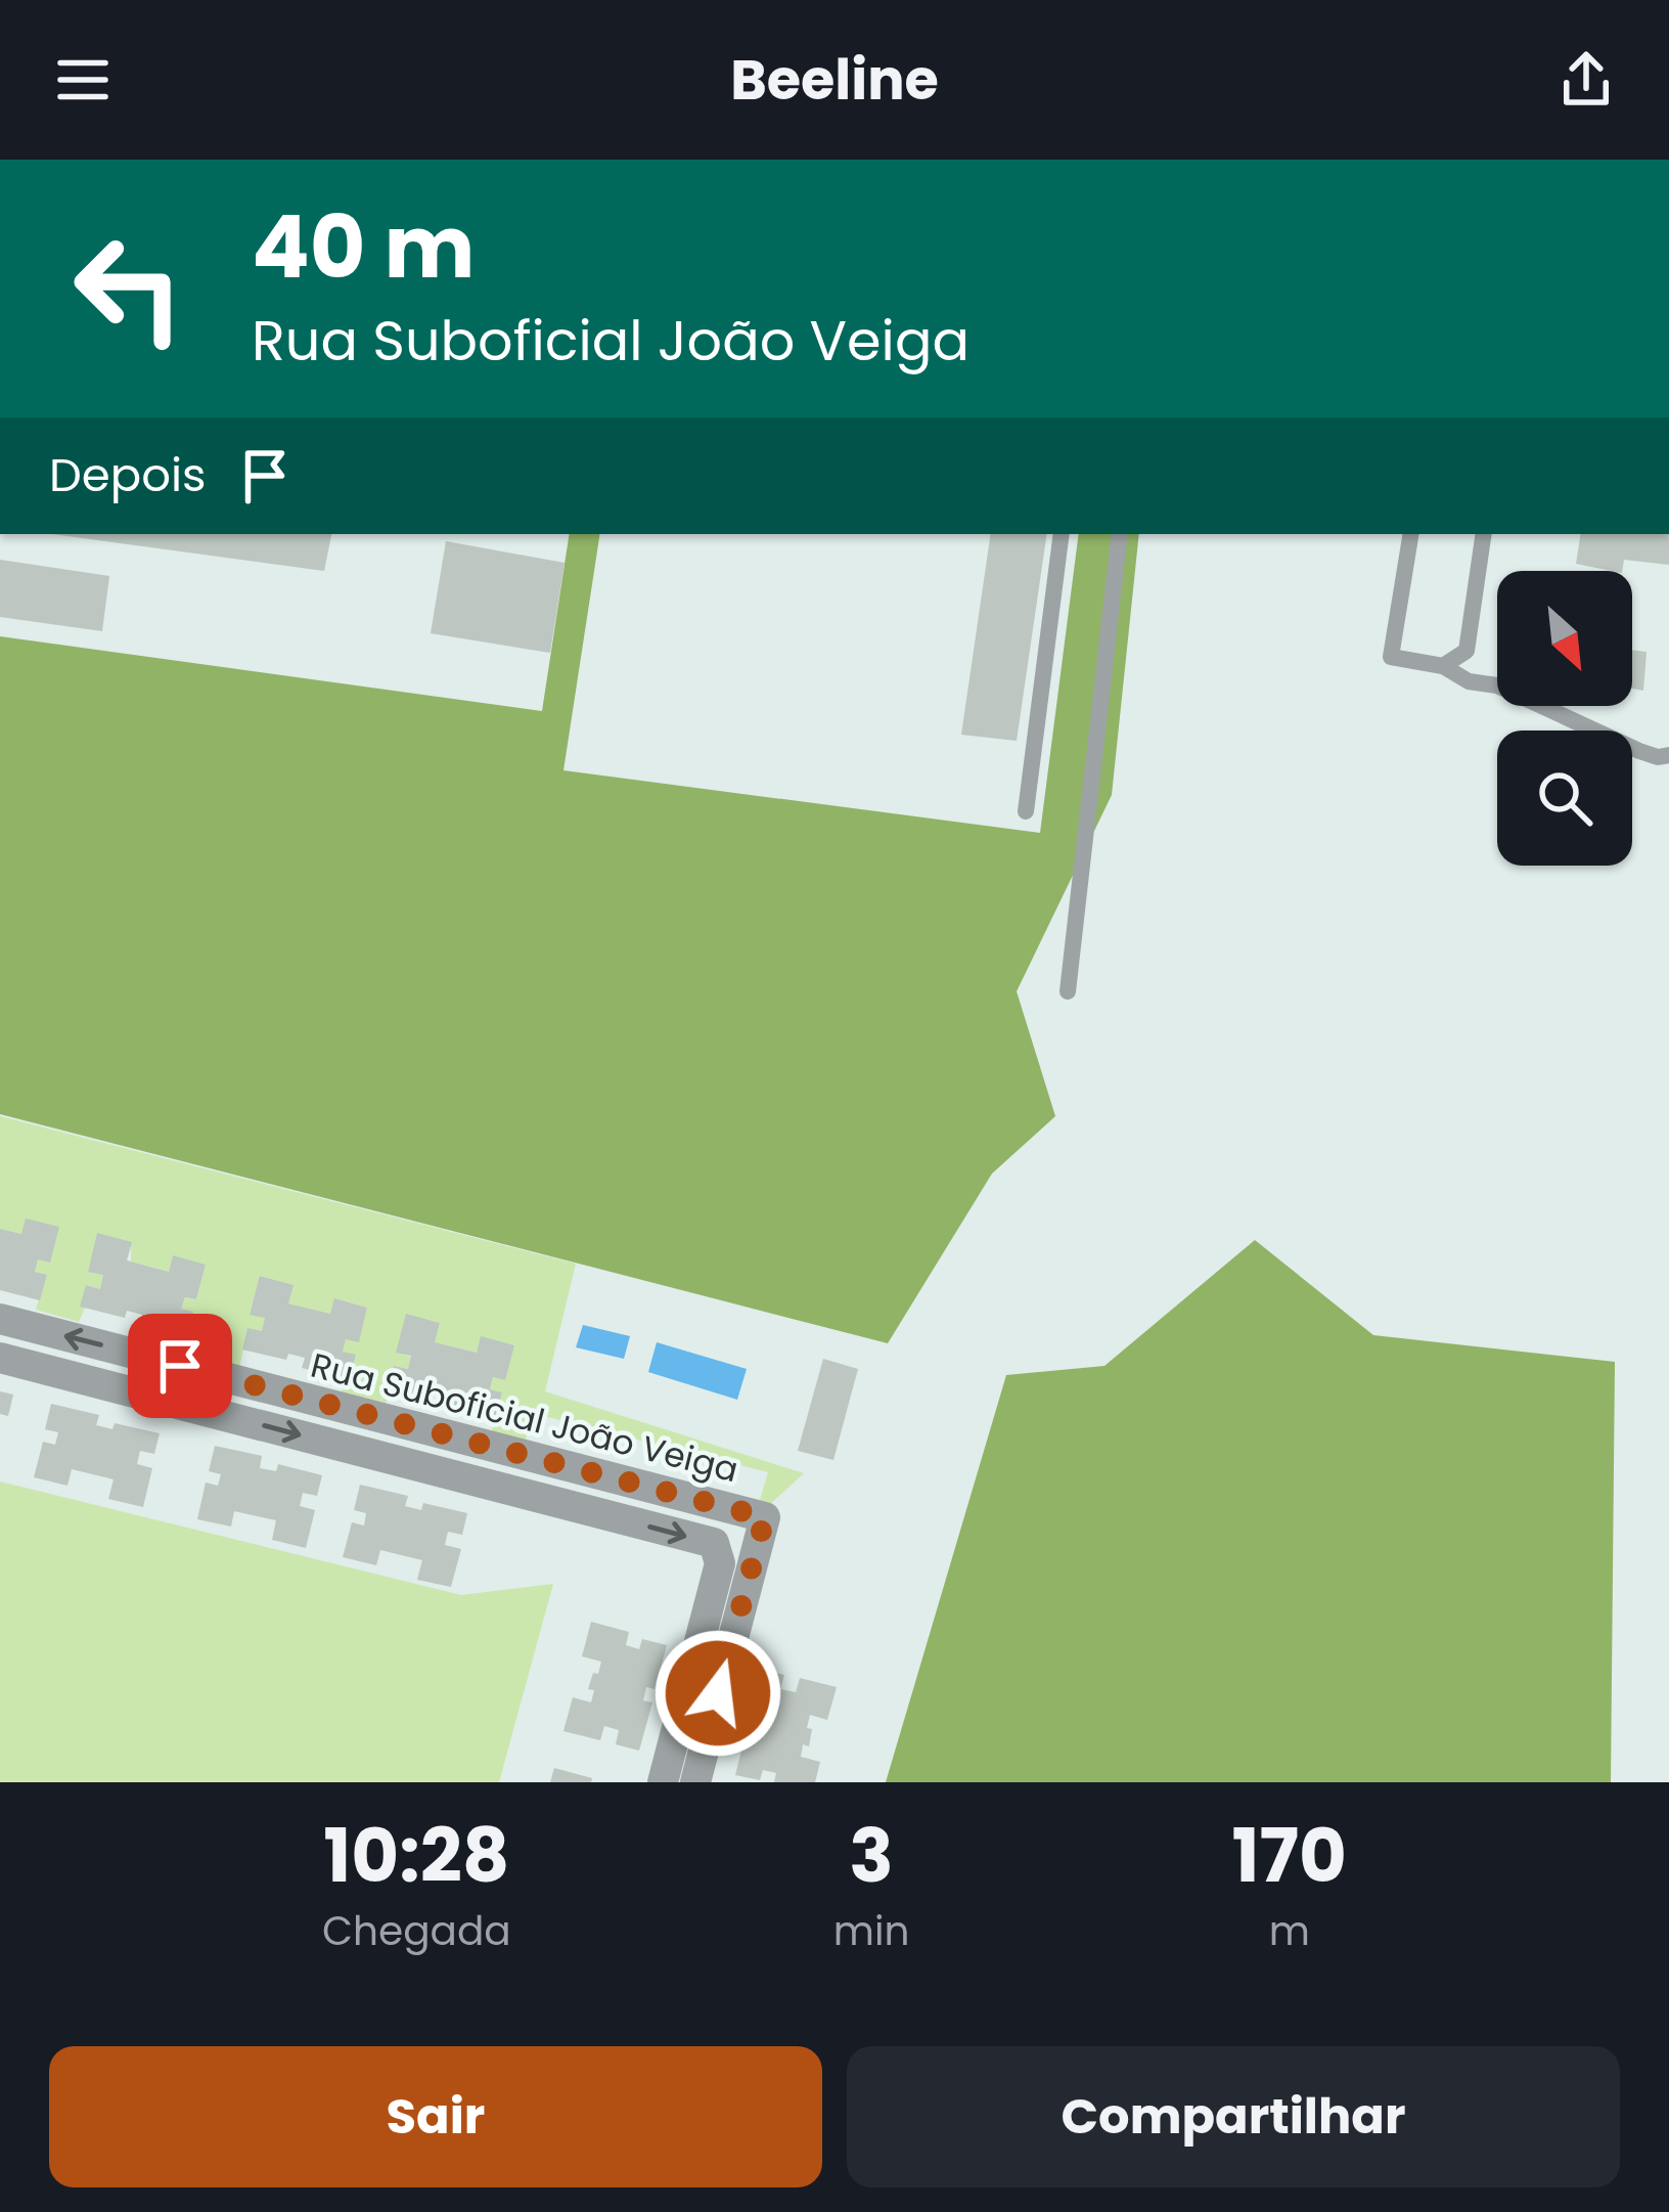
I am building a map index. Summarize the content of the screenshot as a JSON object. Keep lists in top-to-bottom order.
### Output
{
  "streets": {
    "street": ["Rua Suboficial João Veiga"]
  },
  "north": "bottom right",
  "page": {
    "header": "Beeline",
    "turn": ["40 m", "Rua Suboficial João Veiga"],
    "then": "Depois",
    "eta": [
      "10:28",
      "Chegada",
      "3",
      "min",
      "170",
      "m"
    ],
    "buttons": ["Sair", "Compartilhar"]
  }
}
